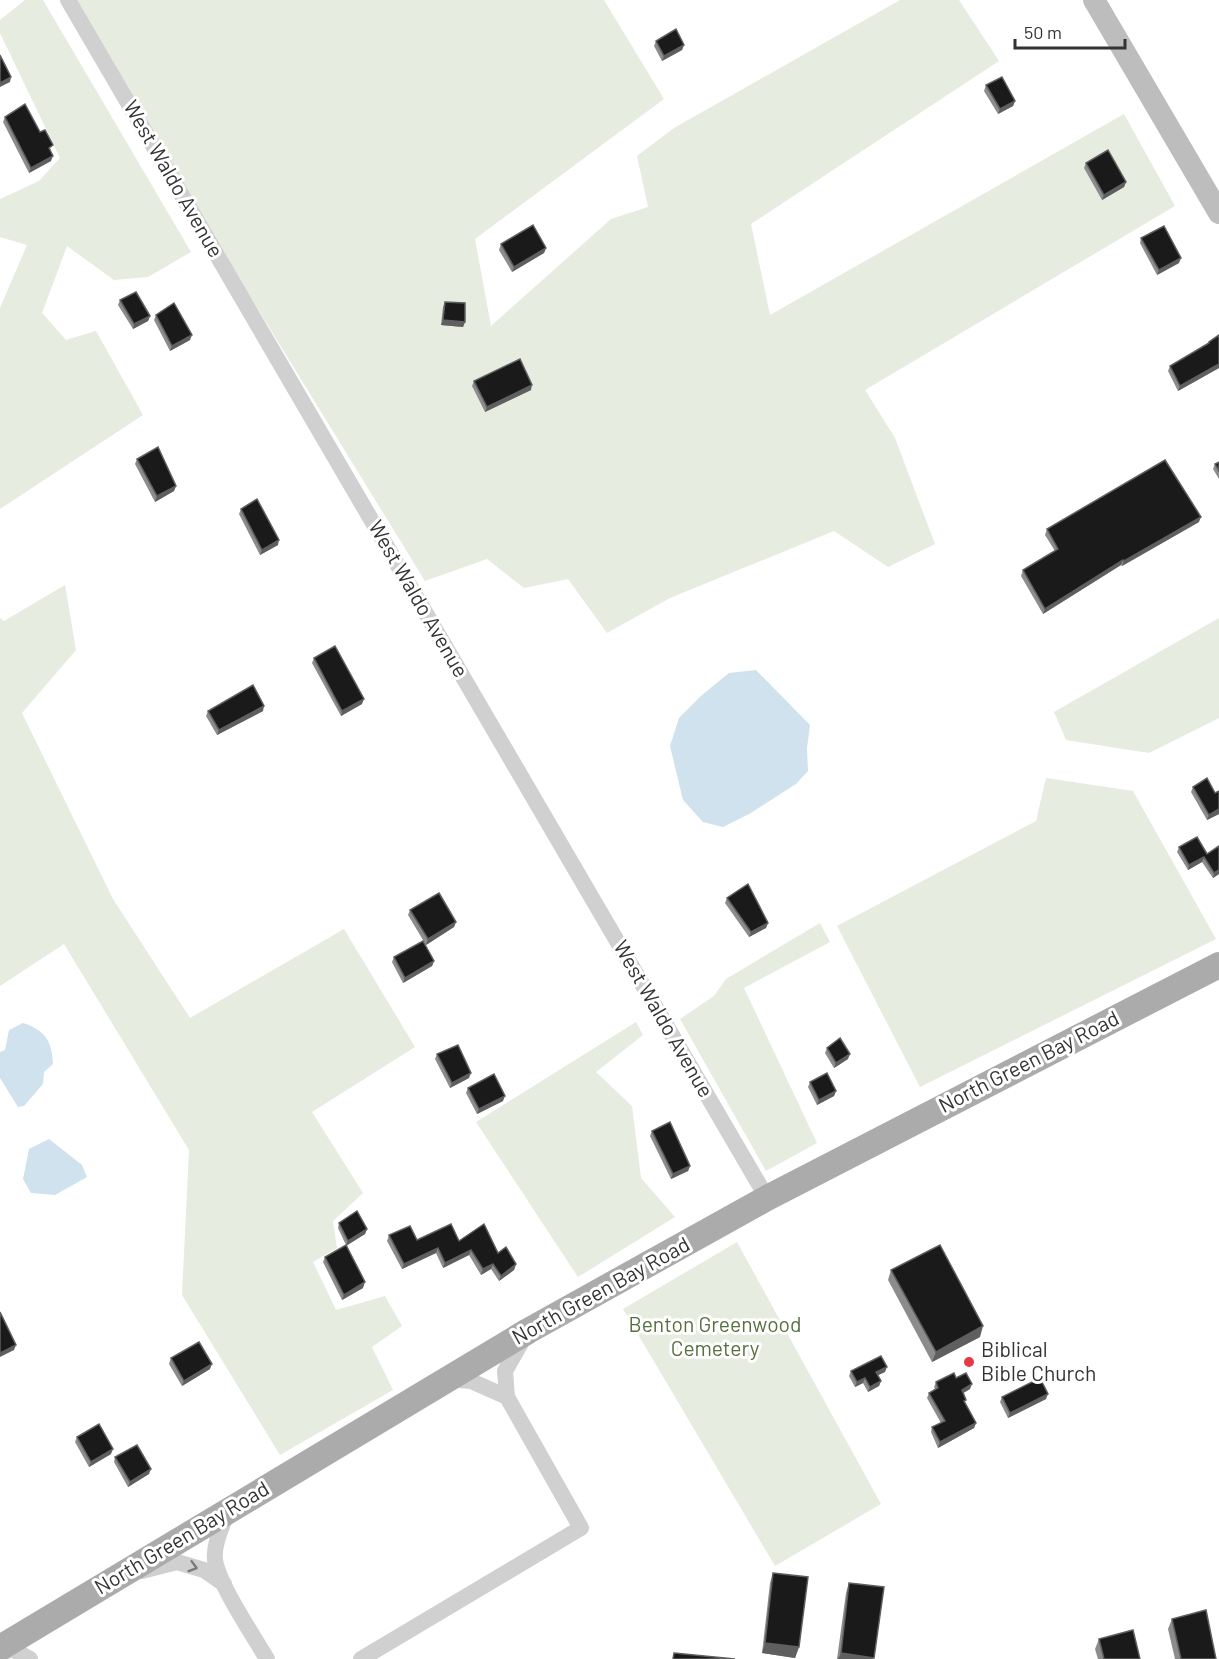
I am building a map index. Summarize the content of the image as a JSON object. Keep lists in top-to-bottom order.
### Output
{
  "streets": {
    "main road": ["North Green Bay Road"],
    "street": ["West Waldo Avenue"]
  },
  "crossings": [
    ["West Waldo Avenue", "North Green Bay Road"]
  ],
  "parks": ["Benton Greenwood Cemetery"],
  "places": ["Biblical Bible Church"],
  "scale_bar": "50 m"
}
